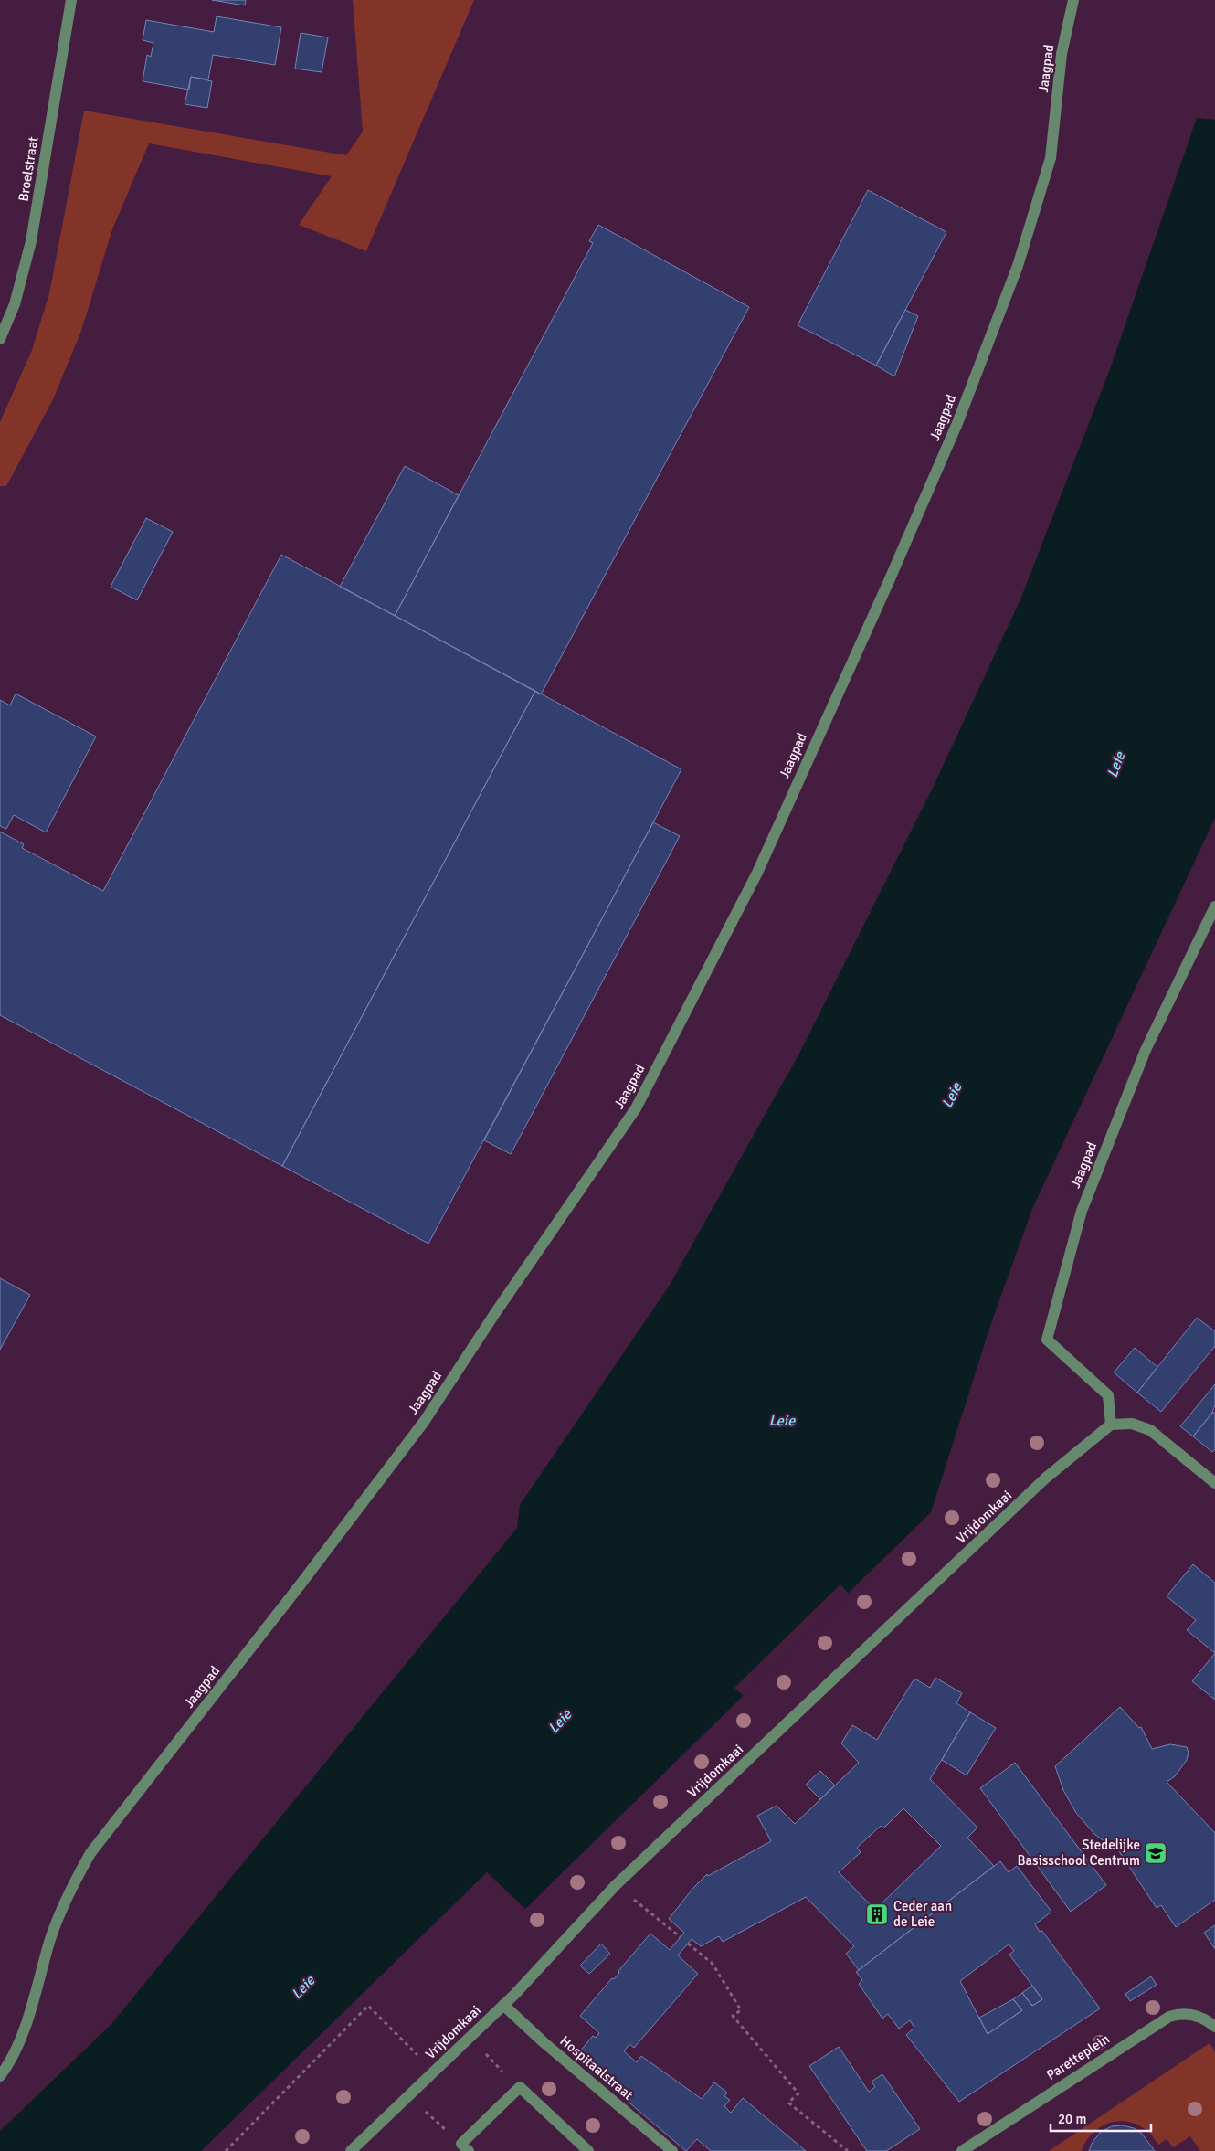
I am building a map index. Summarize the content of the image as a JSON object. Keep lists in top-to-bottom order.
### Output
{
  "streets": {
    "street": [
      "Jaagpad",
      "Broelstraat",
      "Vrijdomkaai",
      "Paretteplein",
      "Hospitaalstraat"
    ]
  },
  "crossings": [
    ["Jaagpad", "Vrijdomkaai"],
    ["Vrijdomkaai", "Hospitaalstraat"]
  ],
  "water": ["Leie"],
  "places": {
    "school or university": ["Stedelijke Basisschool Centrum"],
    "building": ["Ceder aan de Leie"]
  },
  "scale_bar": "20 m"
}
